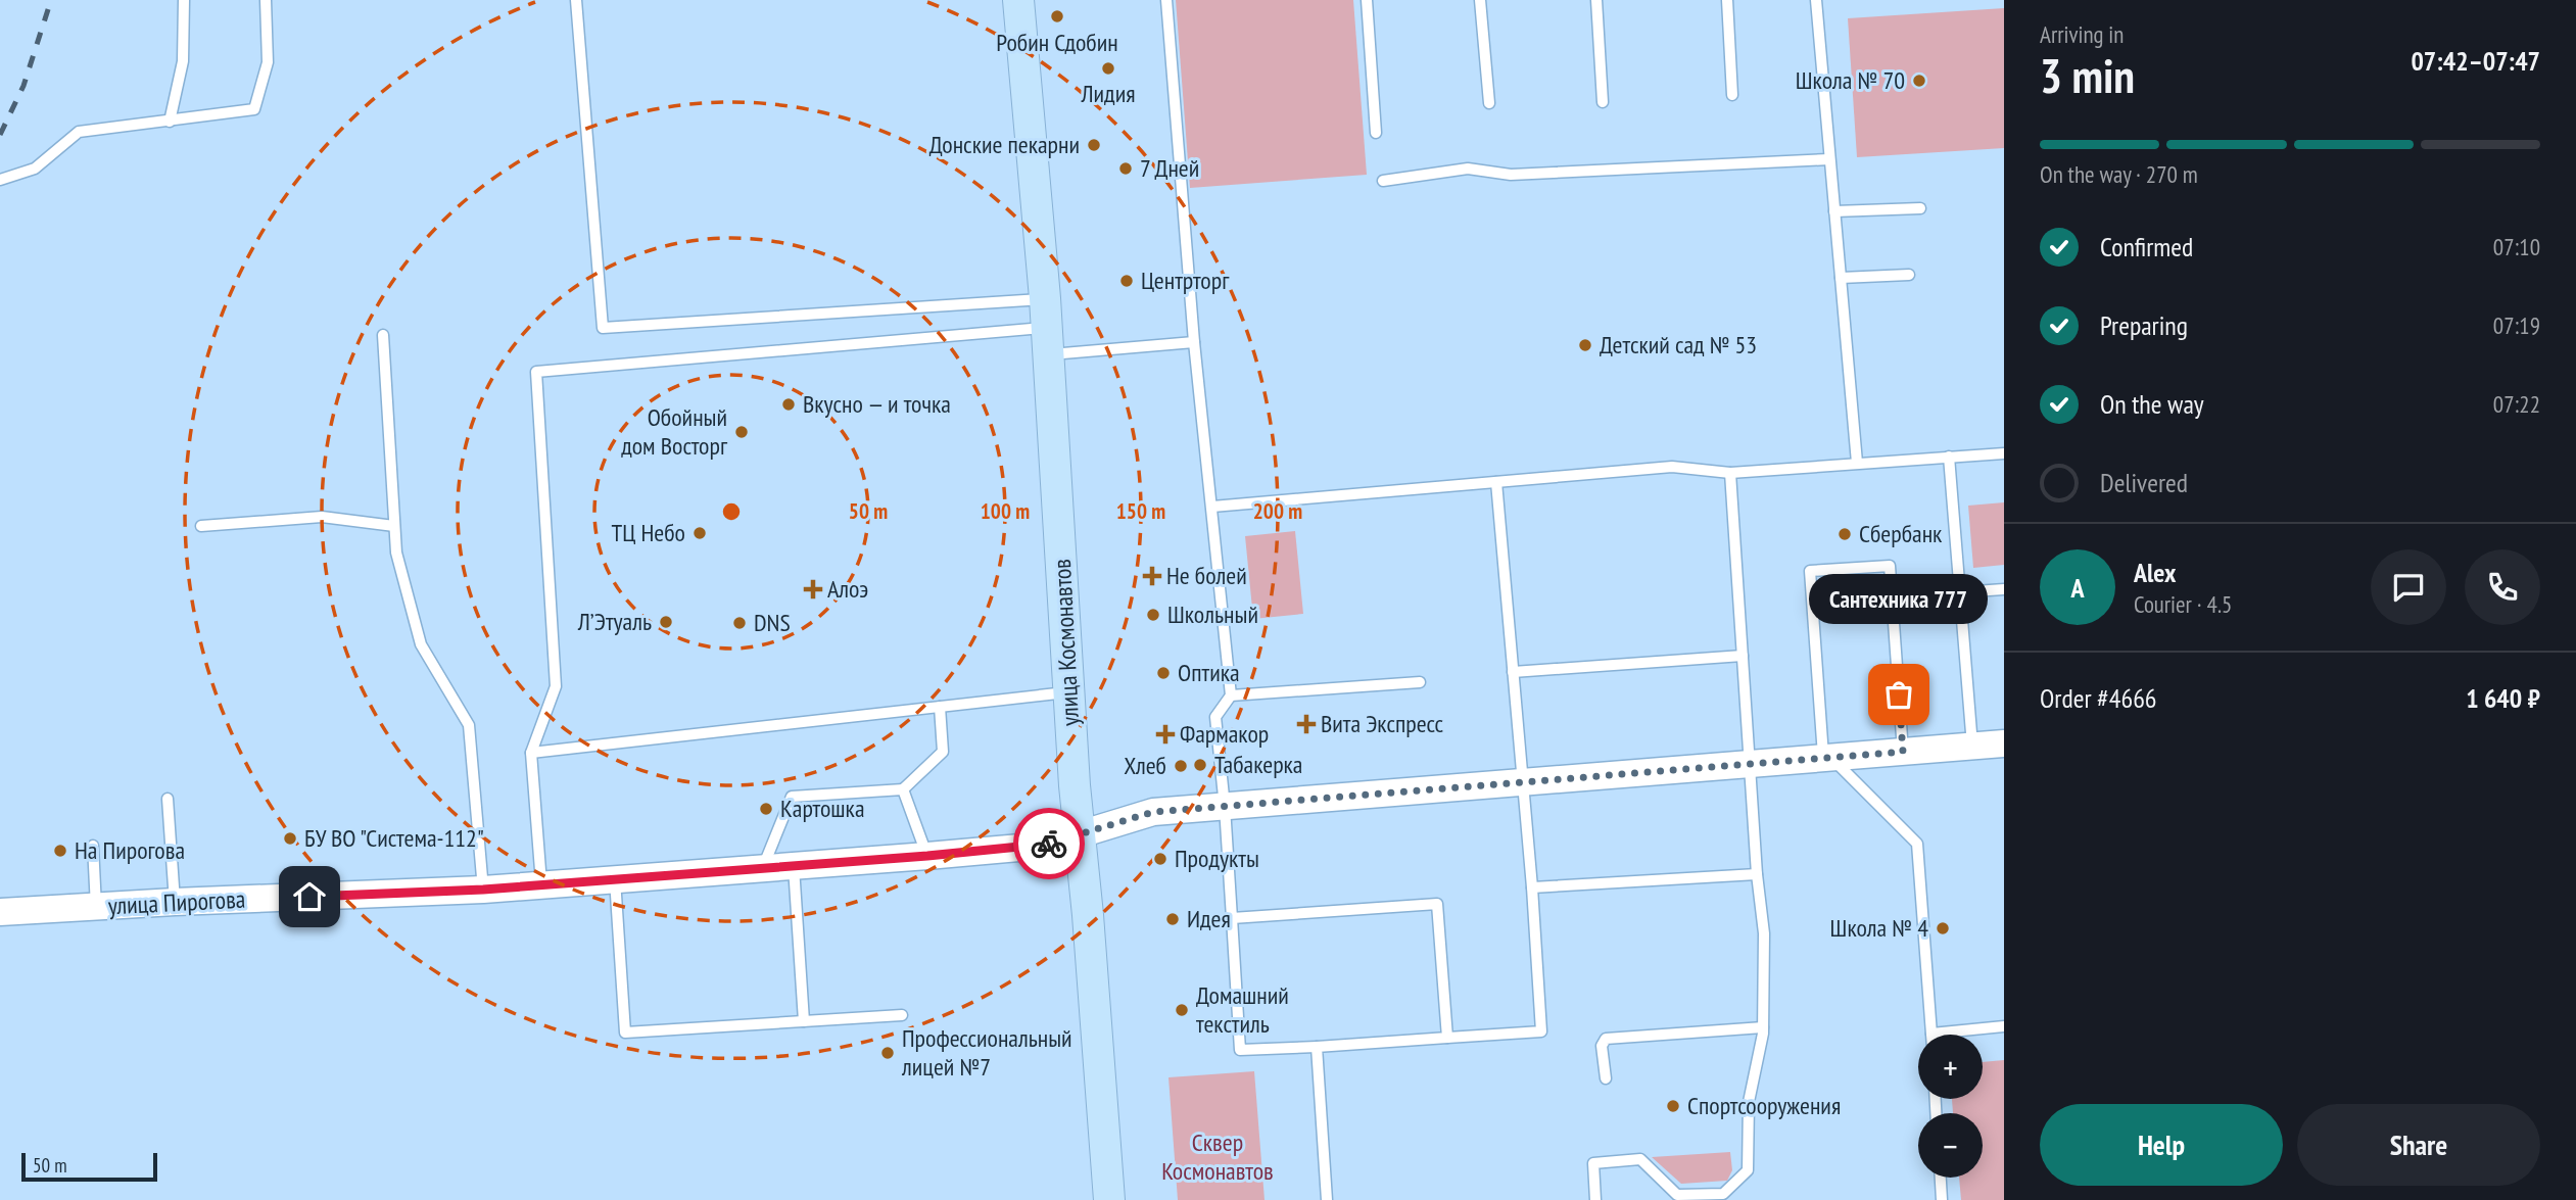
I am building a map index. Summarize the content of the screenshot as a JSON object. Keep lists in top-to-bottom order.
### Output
{
  "streets": {
    "main road": ["улица Космонавтов"],
    "street": ["улица Пирогова"]
  },
  "crossings": [
    ["улица Космонавтов", "улица Пирогова"]
  ],
  "parks": ["Сквер Космонавтов"],
  "places": {
    "other": [
      "Робин Сдобин",
      "Лидия",
      "Школа № 70",
      "Донские пекарни",
      "7 Дней",
      "Центрторг",
      "Детский сад № 53",
      "Вкусно — и точка",
      "Обойный дом Восторг",
      "ТЦ Небо",
      "Сбербанк",
      "Школьный",
      "Л’Этуаль",
      "DNS",
      "Оптика",
      "Сантехника 777",
      "Табакерка",
      "Хлеб",
      "Картошка",
      "БУ ВО \"Система-112\"",
      "На Пирогова",
      "Продукты",
      "Идея",
      "Школа № 4",
      "Домашний текстиль",
      "Профессиональный лицей №7",
      "Спортсооружения"
    ],
    "health": [
      "Не болей",
      "Алоэ",
      "Вита Экспресс",
      "Фармакор"
    ]
  },
  "scale_bar": "50 m",
  "page": {
    "heading": ["3 min", "Arriving in", "07:42–07:47"],
    "panel": [
      "Alex",
      "Courier · 4.5",
      "Order #4666",
      "1 640 ₽"
    ],
    "bar": "On the way · 270 m",
    "list": [
      ["Confirmed", "07:10"],
      ["Preparing", "07:19"],
      ["On the way", "07:22"],
      "Delivered"
    ],
    "round": "A",
    "bubble": "Сантехника 777",
    "map_buttons": ["+", "−"],
    "buttons": ["Help", "Share"],
    "scale": "50 m"
  },
  "rings": [
    "50 m",
    "100 m",
    "150 m",
    "200 m"
  ]
}
